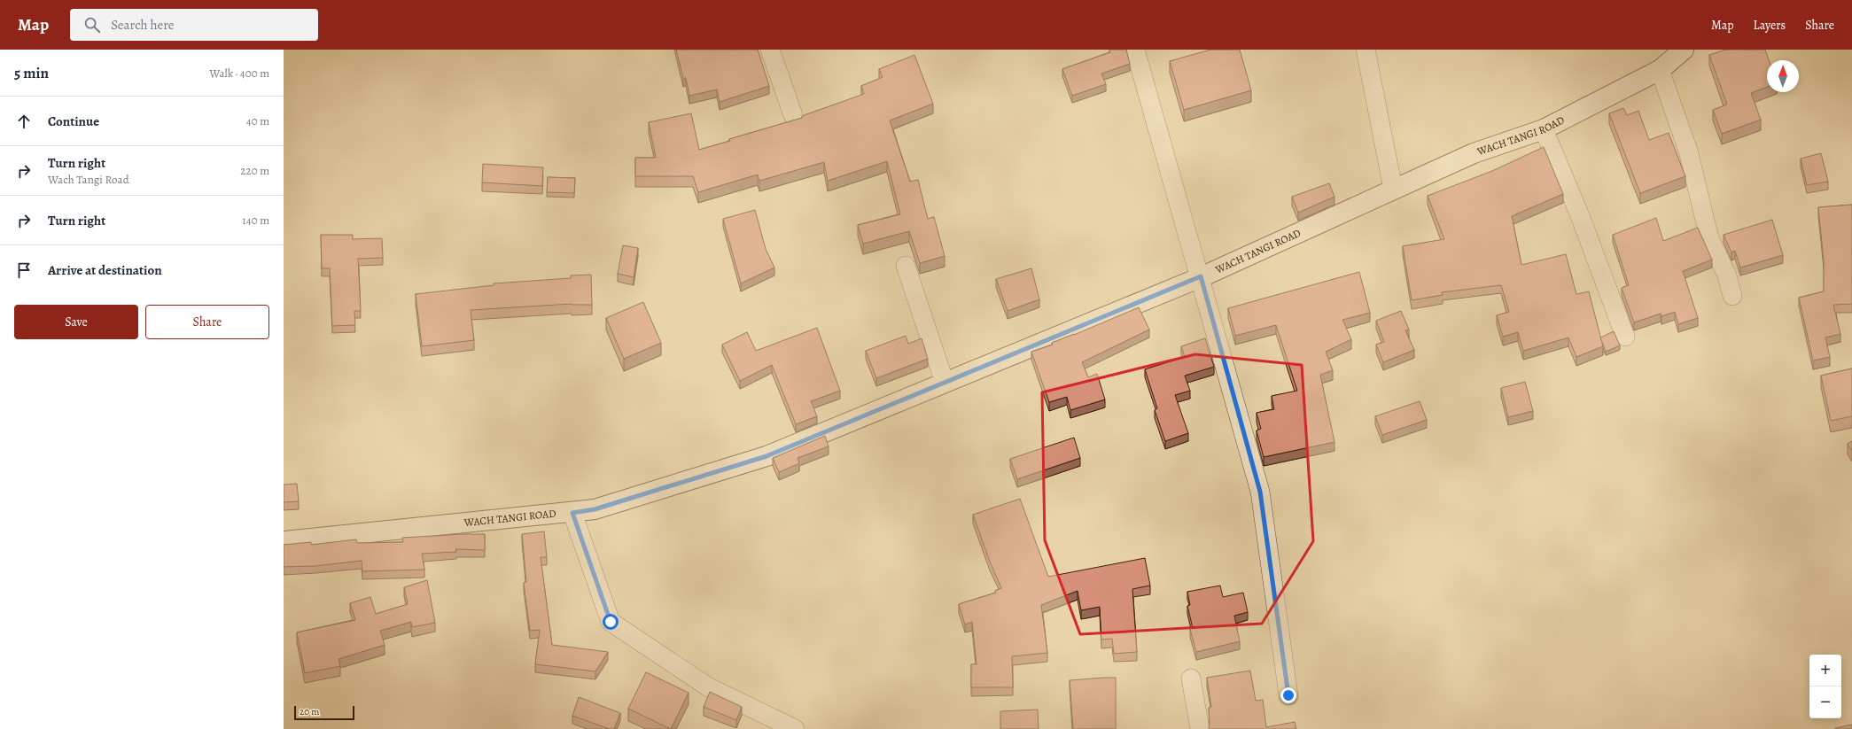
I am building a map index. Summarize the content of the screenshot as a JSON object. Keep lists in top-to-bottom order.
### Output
{
  "streets": {
    "main road": ["WACH TANGI ROAD"]
  },
  "scale_bar": "20 m",
  "north": "top",
  "page": {
    "header": "Map",
    "search": "Search here",
    "nav": ["Map", "Layers", "Share"],
    "heading": ["5 min", "Walk · 400 m"],
    "list": [
      ["Continue", "40 m"],
      ["Turn right", "Wach Tangi Road", "220 m"],
      ["Turn right", "140 m"],
      "Arrive at destination"
    ],
    "buttons": ["Save", "Share"],
    "map_buttons": ["+", "−"],
    "scale": "20 m"
  }
}
